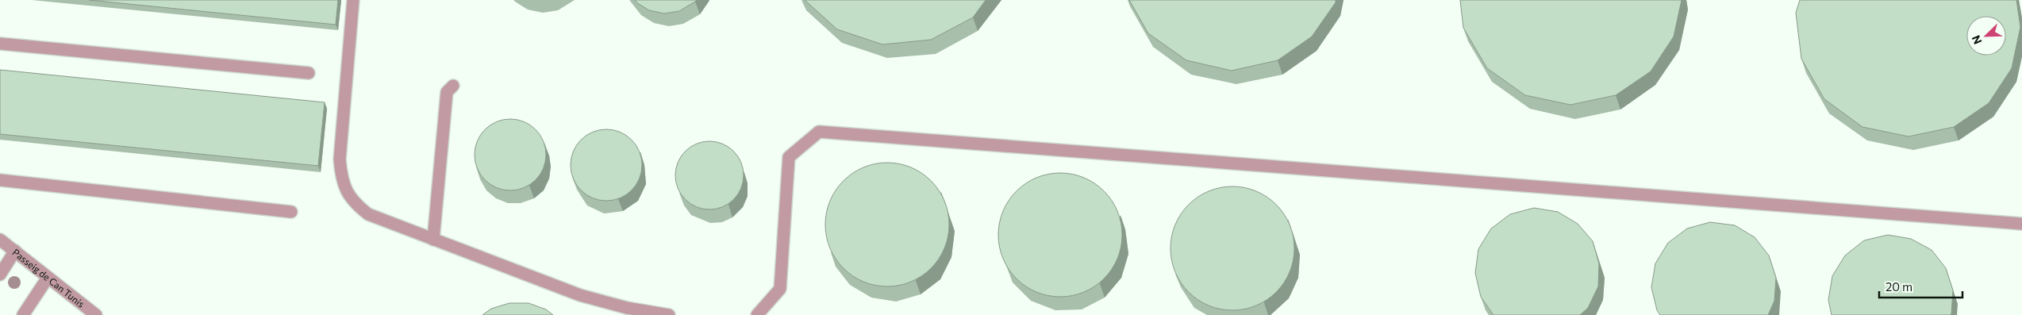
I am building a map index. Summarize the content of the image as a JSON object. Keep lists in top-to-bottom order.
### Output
{
  "streets": {
    "street": ["Passeig de Can Tunis"]
  },
  "scale_bar": "20 m",
  "north": "bottom left"
}
